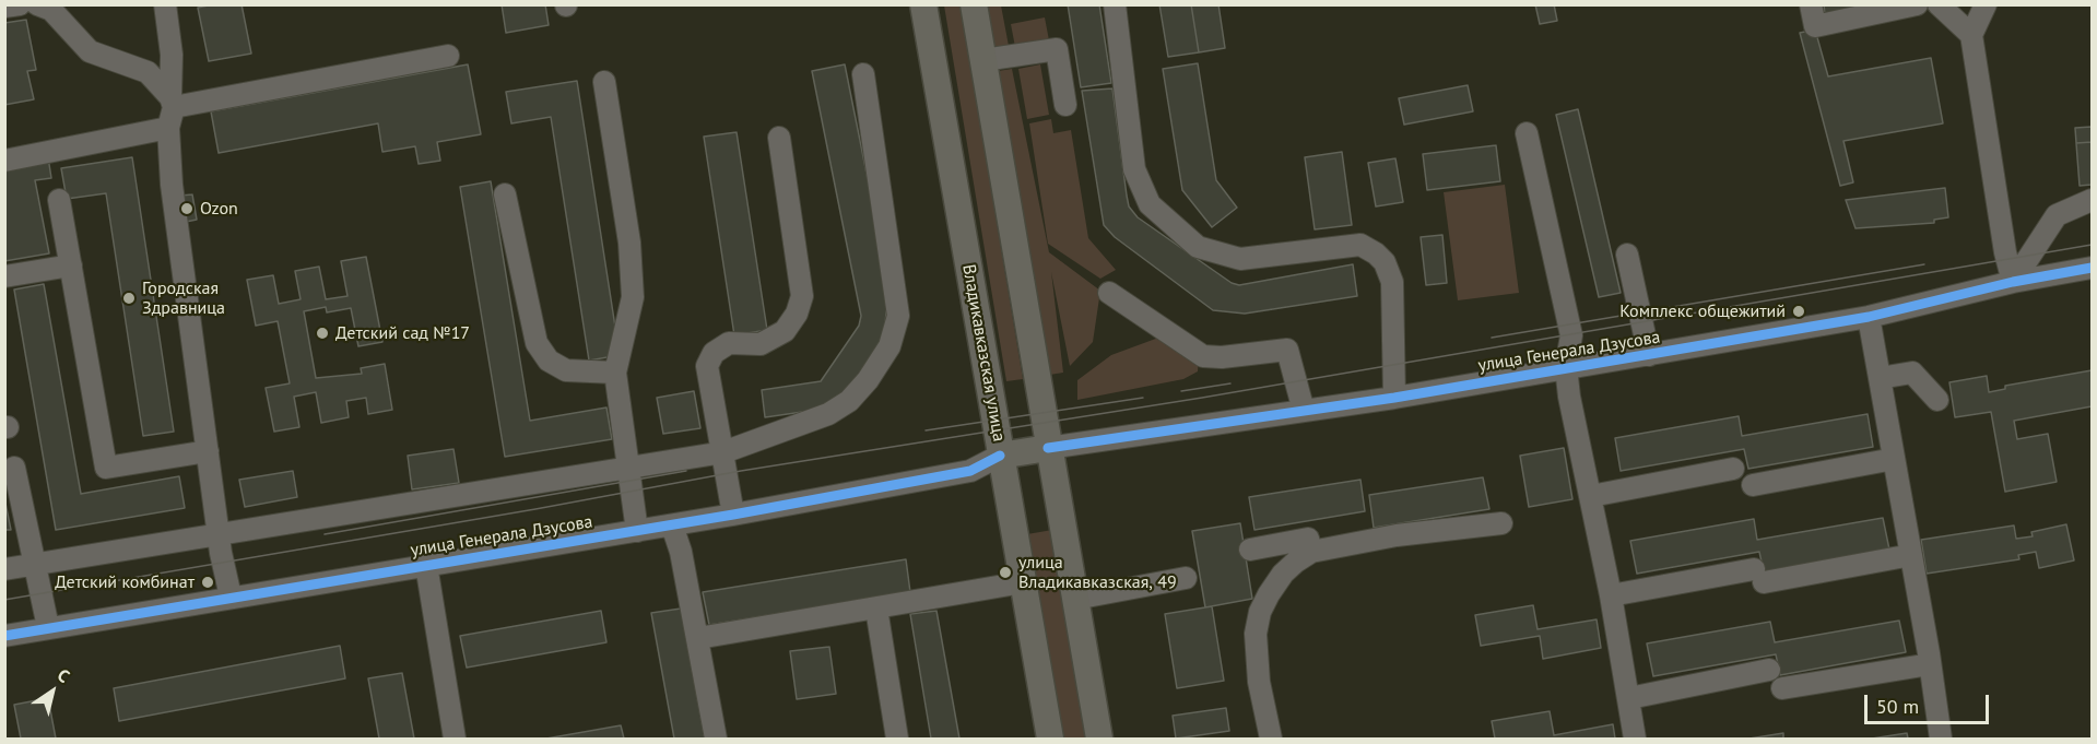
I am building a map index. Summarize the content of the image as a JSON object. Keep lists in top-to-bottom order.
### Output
{
  "streets": {
    "main road": ["улица Генерала Дзусова", "Владикавказская улица"]
  },
  "crossings": [
    ["улица Генерала Дзусова", "Владикавказская улица"]
  ],
  "places": [
    "Ozon",
    "Городская Здравница",
    "Комплекс общежитий",
    "Детский сад №17",
    "улица Владикавказская, 49",
    "Детский комбинат"
  ],
  "scale_bar": "50 m",
  "north": "top right"
}
